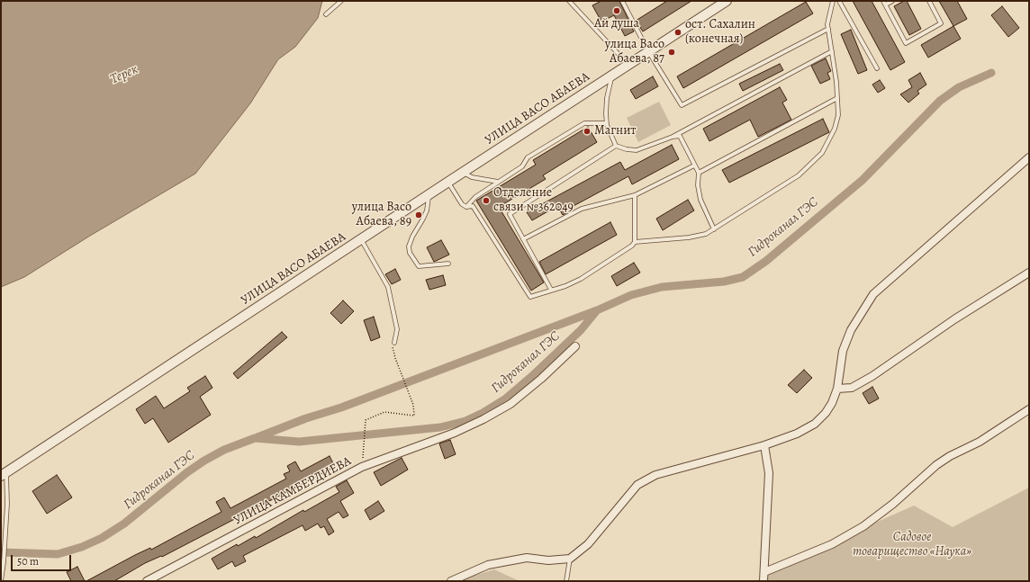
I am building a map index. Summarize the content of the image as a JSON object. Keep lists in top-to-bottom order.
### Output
{
  "streets": {
    "street": ["УЛИЦА ВАСО АБАЕВА", "УЛИЦА КАМБЕРДИЕВА"]
  },
  "water": ["Терек", "Гидроканал ГЭС"],
  "parks": ["Садовое товарищество «Наука»"],
  "places": [
    "Ай душа",
    "ост. Сахалин (конечная)",
    "улица Васо Абаева, 87",
    "Магнит",
    "Отделение связи №362049",
    "улица Васо Абаева, 89"
  ],
  "scale_bar": "50 m"
}
